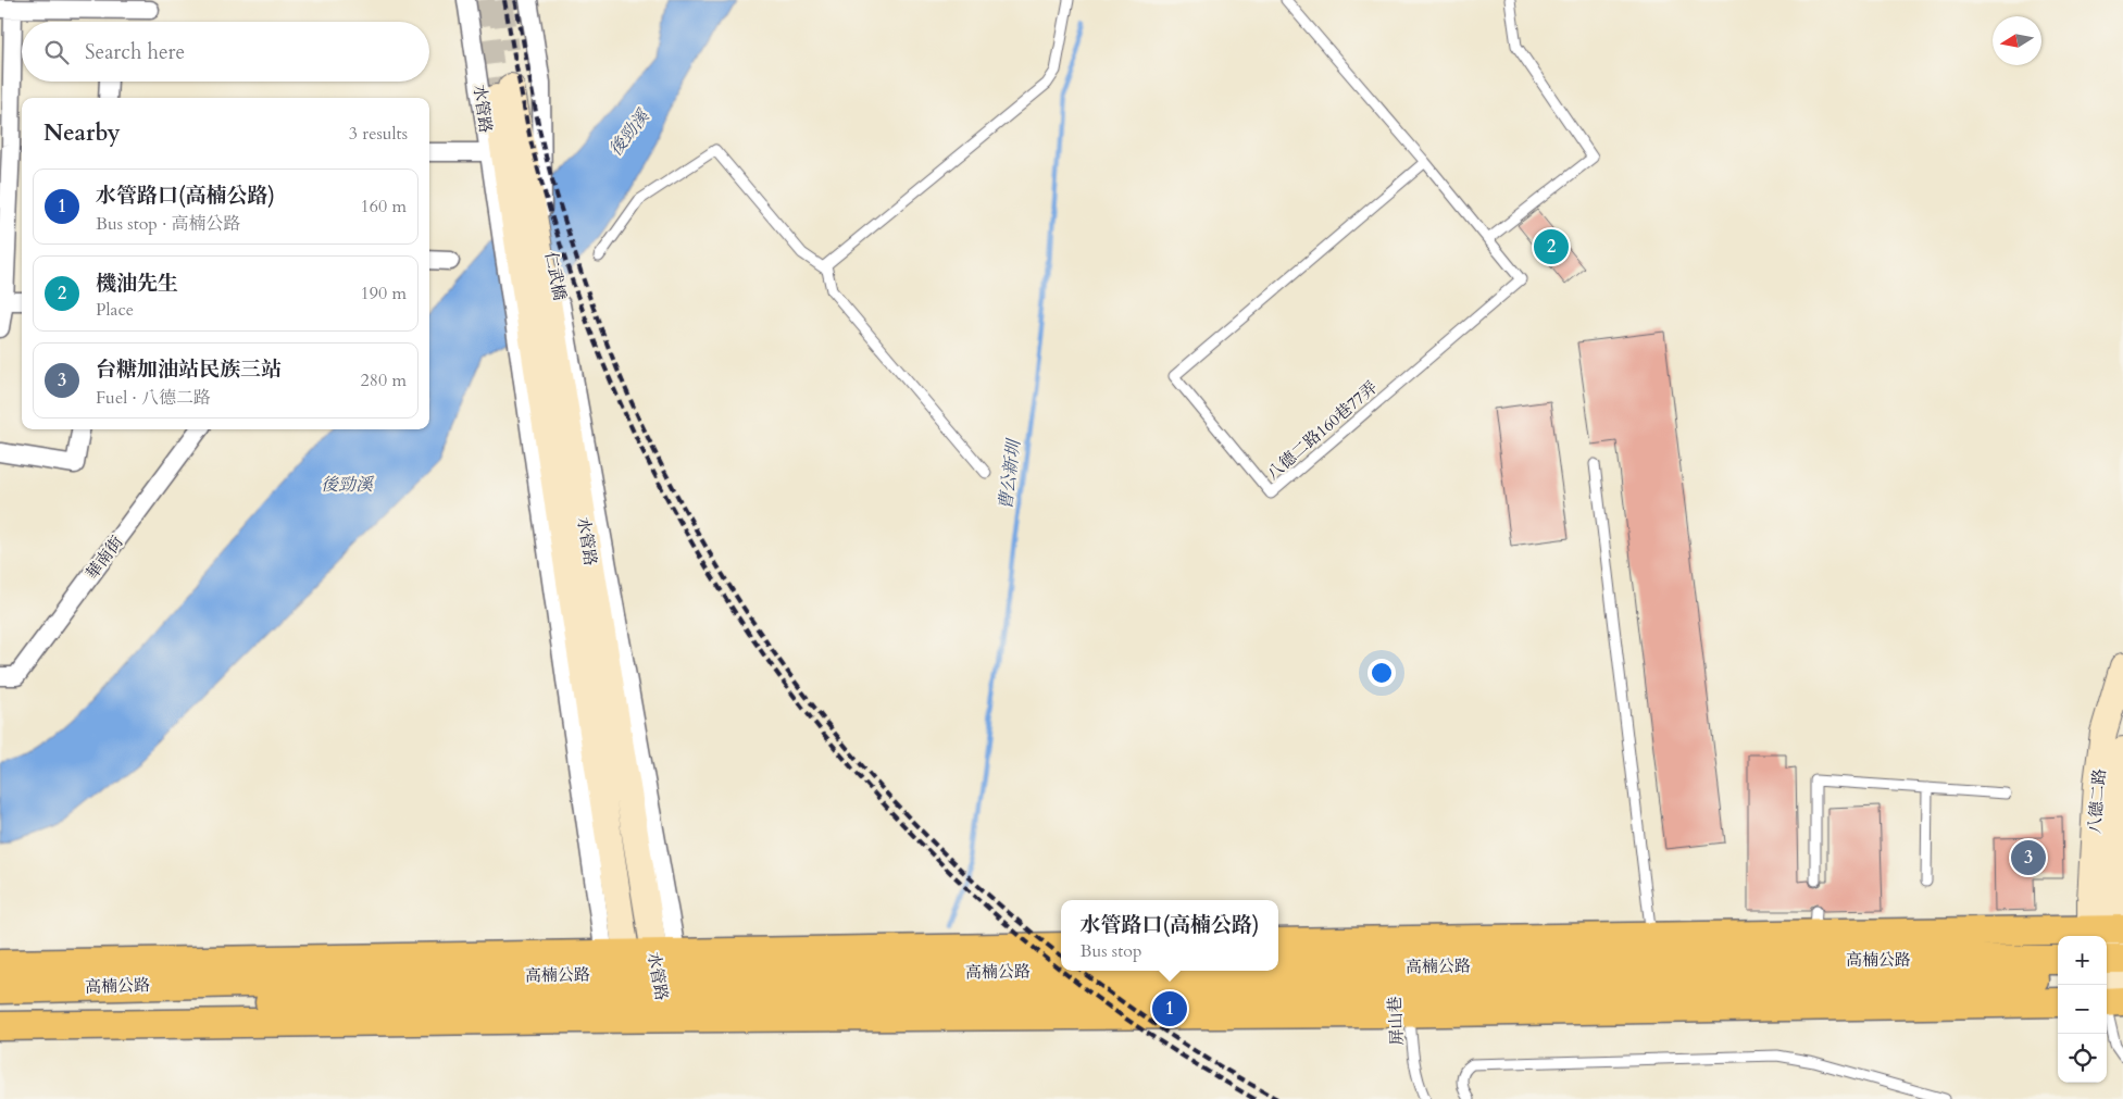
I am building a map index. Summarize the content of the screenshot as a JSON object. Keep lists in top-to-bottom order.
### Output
{
  "streets": {
    "main road": ["高楠公路"],
    "street": [
      "水管路",
      "仁武橋",
      "華南街",
      "八德二路"
    ],
    "lane": ["八德二路160巷77弄", "屏山巷"]
  },
  "crossings": [
    ["水管路", "仁武橋"],
    ["水管路", "高楠公路"],
    ["八德二路", "高楠公路"],
    ["高楠公路", "屏山巷"]
  ],
  "water": ["後勁溪", "曹公新圳"],
  "north": "left",
  "page": {
    "search": "Search here",
    "heading": ["Nearby", "3 results"],
    "list": [
      {
        "mark": "1",
        "name": "水管路口(高楠公路)",
        "note": "Bus stop · 高楠公路",
        "value": "160 m"
      },
      {
        "mark": "2",
        "name": "機油先生",
        "note": "Place",
        "value": "190 m"
      },
      {
        "mark": "3",
        "name": "台糖加油站民族三站",
        "note": "Fuel · 八德二路",
        "value": "280 m"
      }
    ],
    "pins": ["2", "3", "1"],
    "popup": ["水管路口(高楠公路)", "Bus stop"],
    "map_buttons": ["+", "−"]
  }
}
